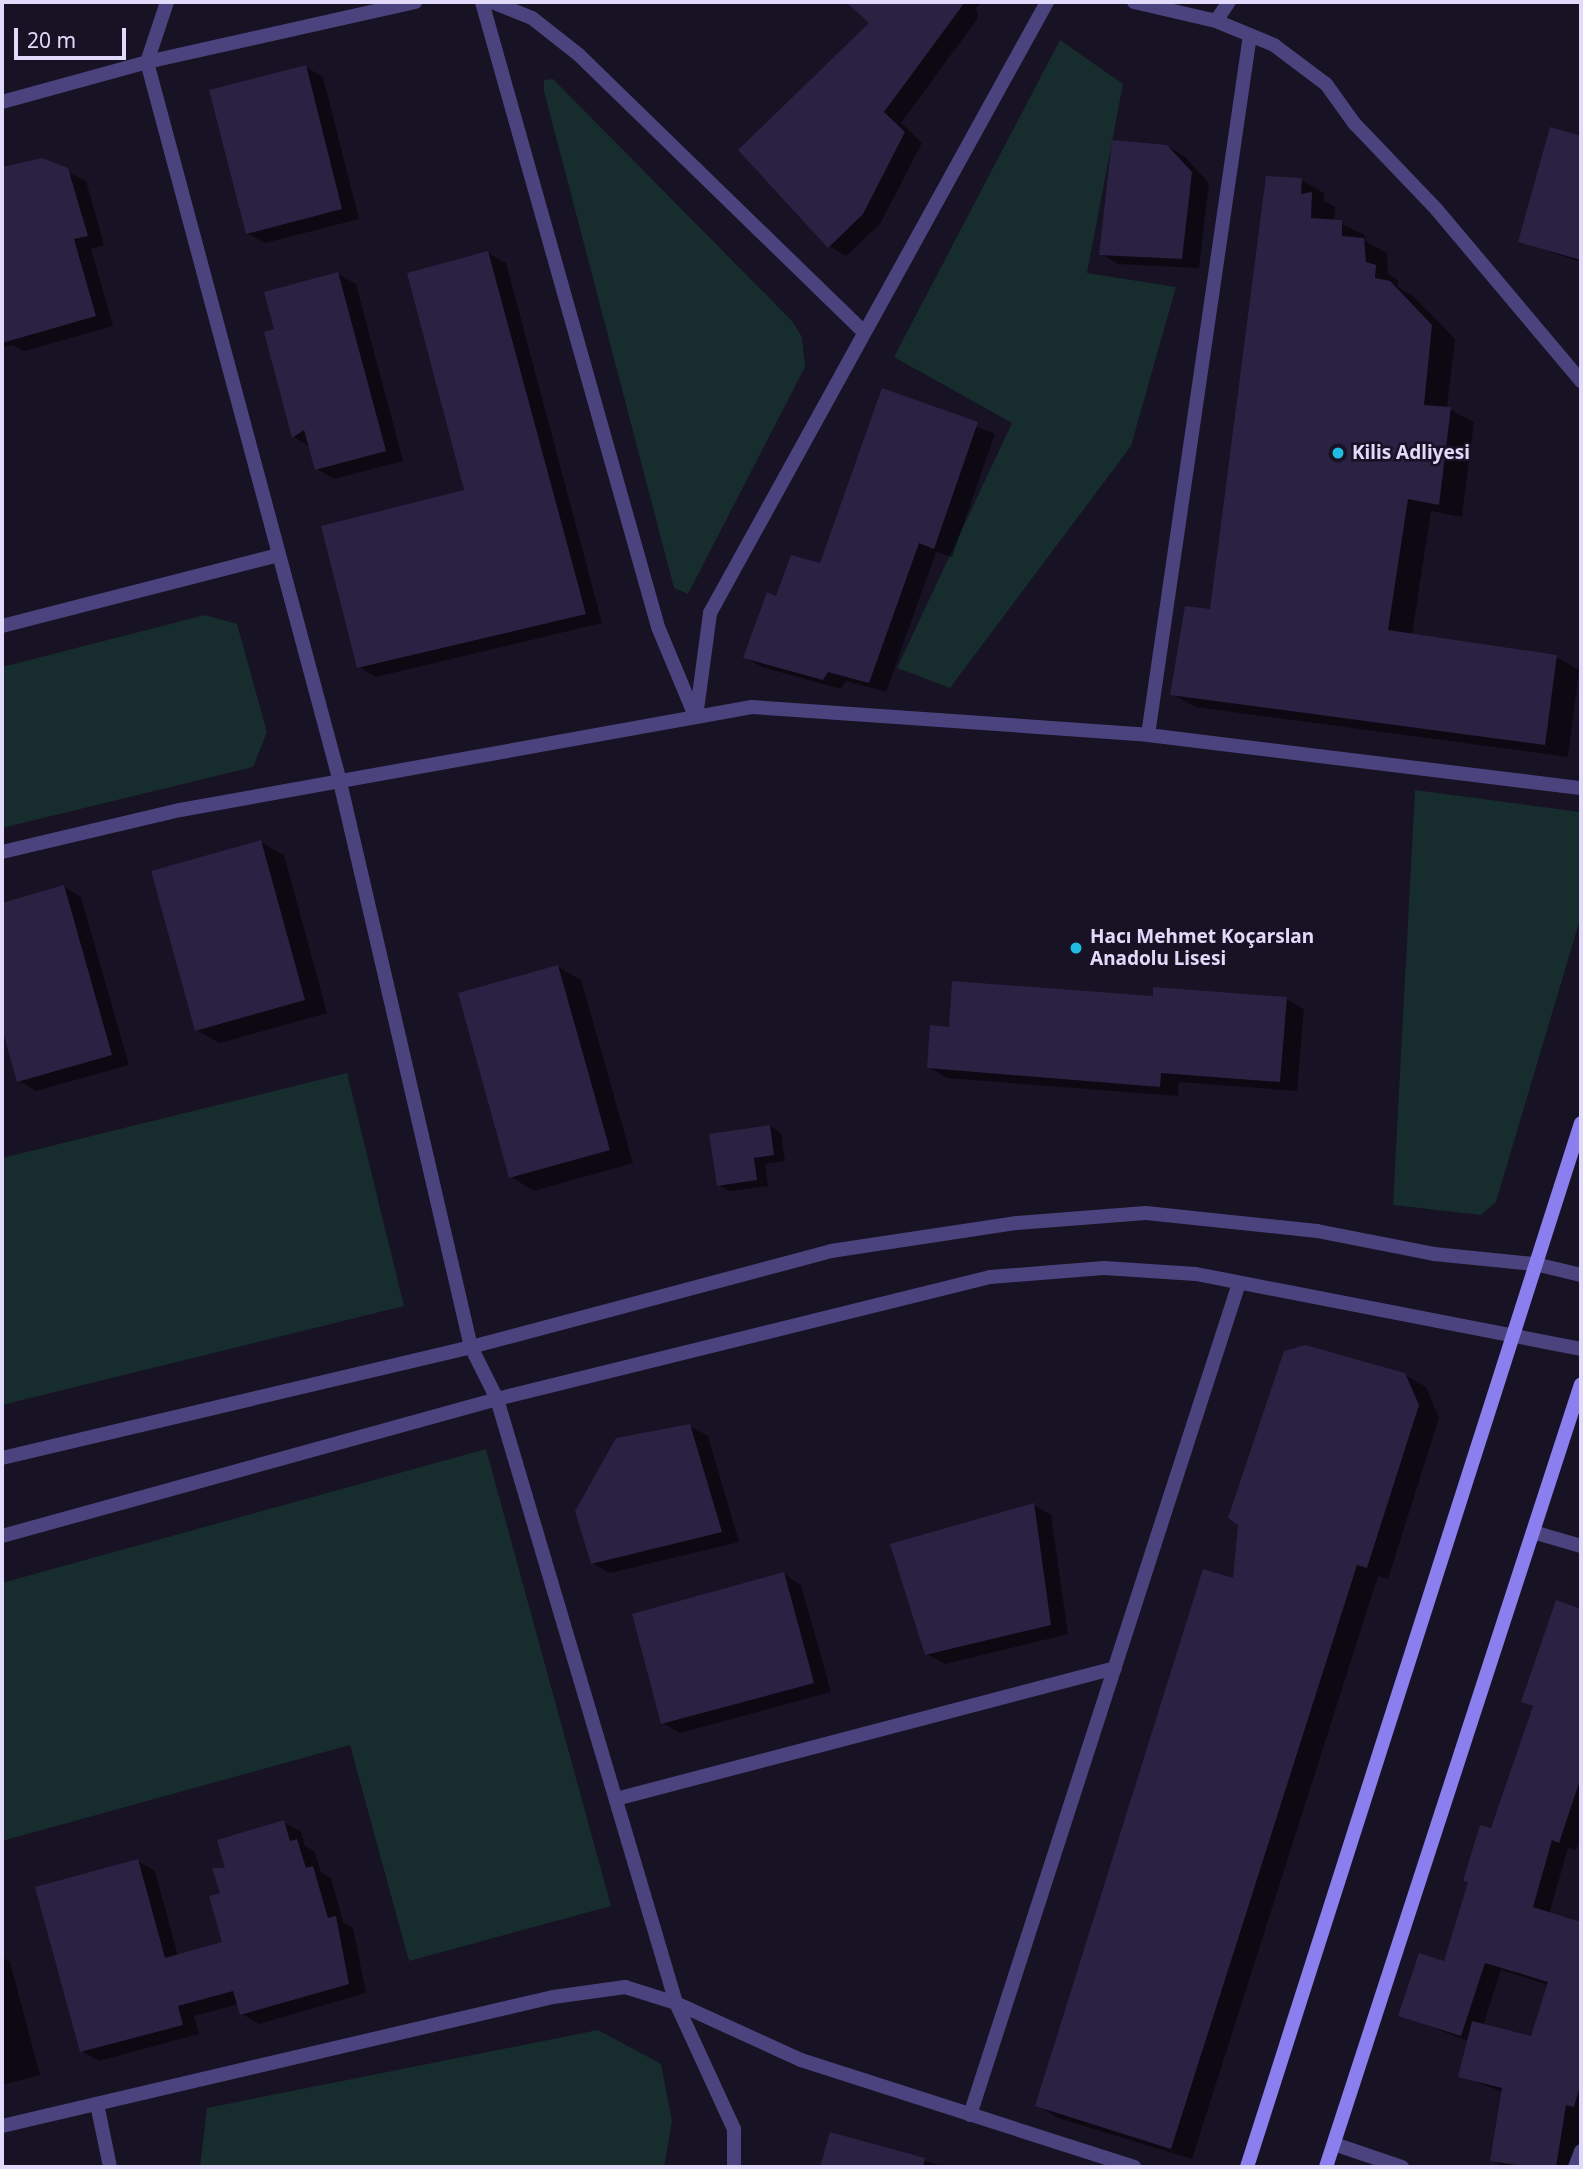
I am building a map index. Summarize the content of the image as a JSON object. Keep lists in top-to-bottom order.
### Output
{
  "places": ["Kilis Adliyesi", "Hacı Mehmet Koçarslan Anadolu Lisesi"],
  "scale_bar": "20 m"
}
